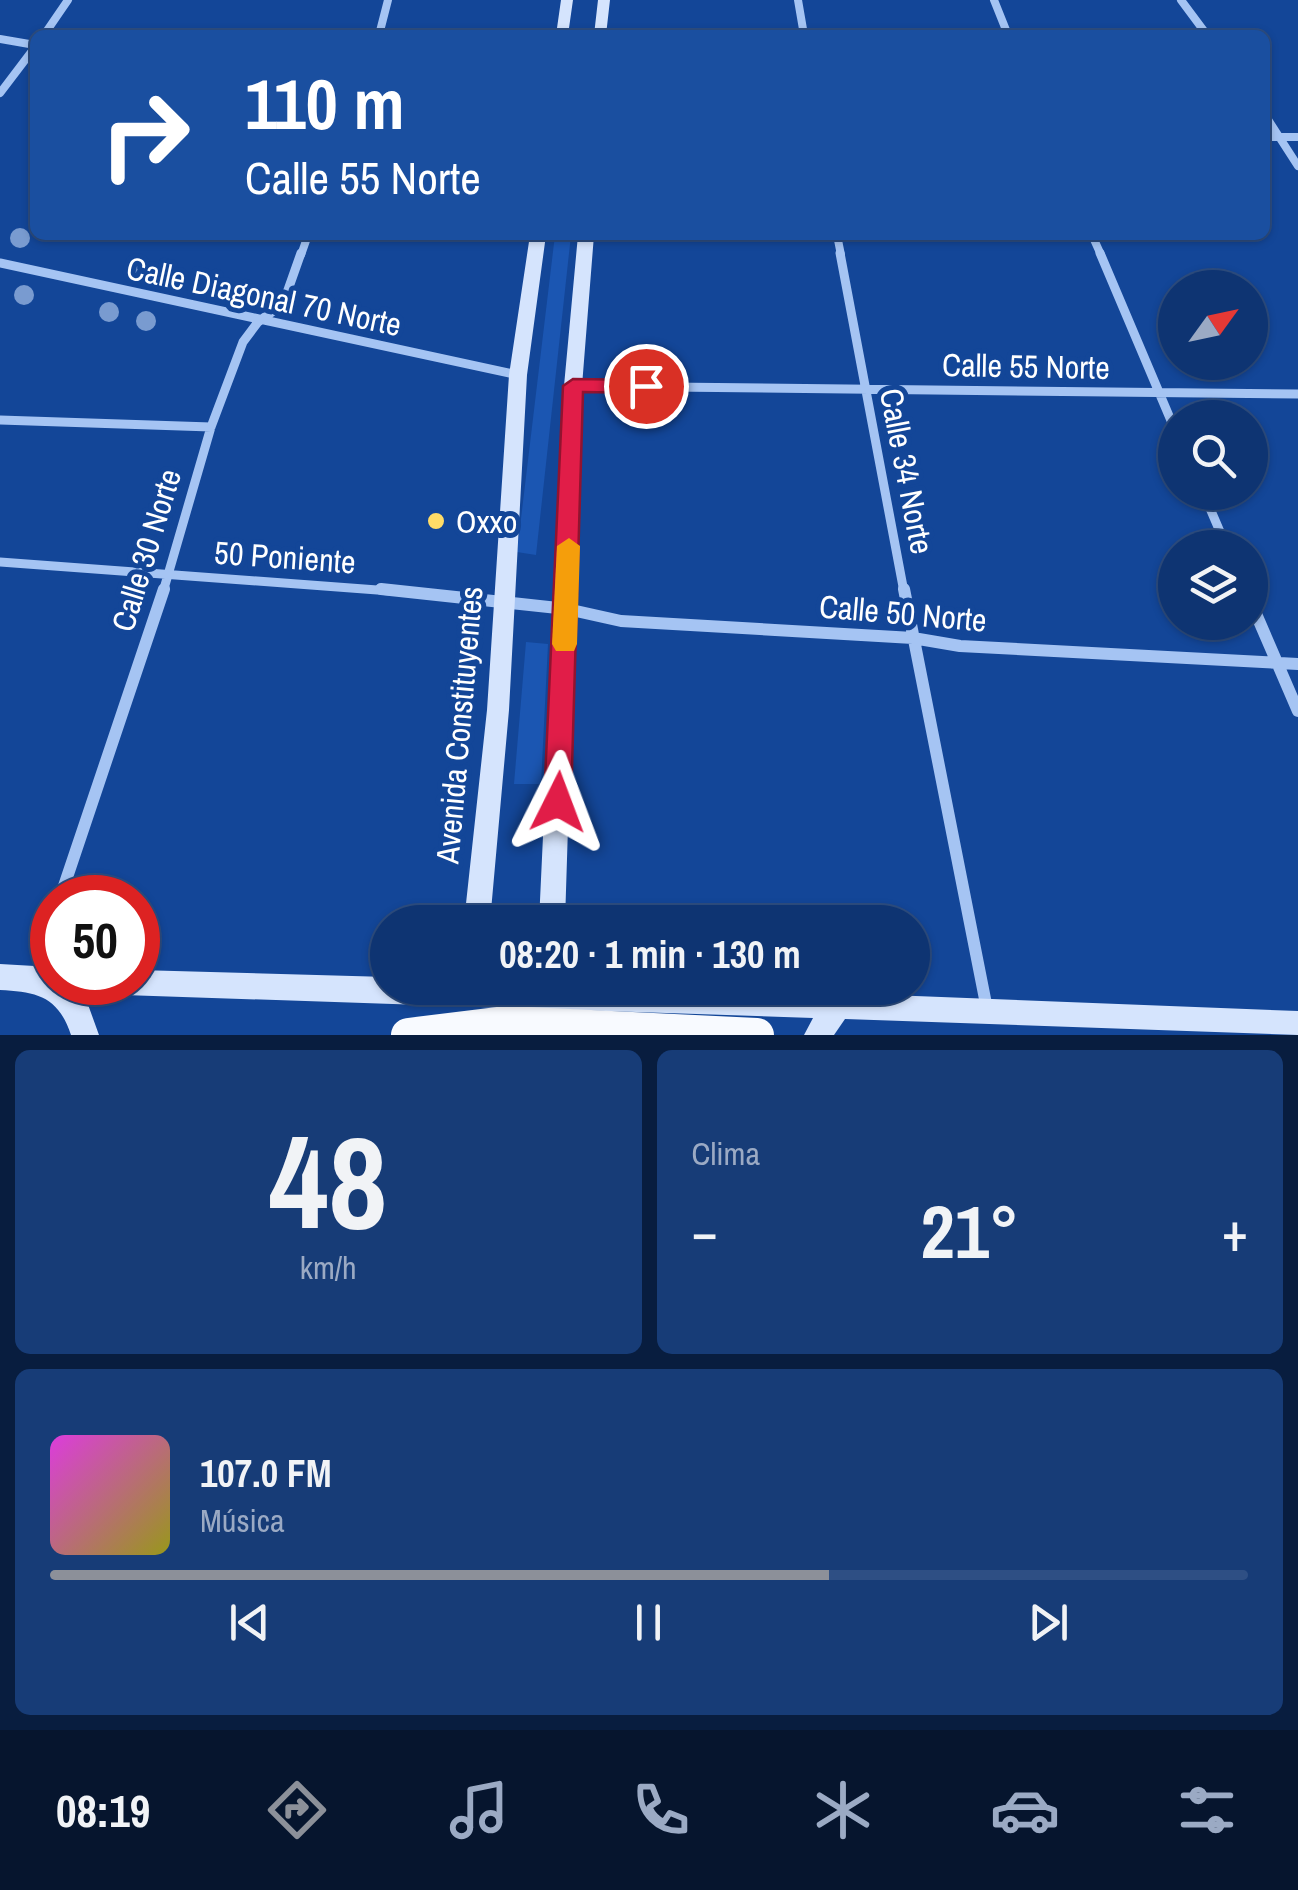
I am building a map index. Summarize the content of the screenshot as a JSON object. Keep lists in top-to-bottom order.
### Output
{
  "streets": {
    "main road": ["Avenida Constituyentes"],
    "street": [
      "Calle Diagonal 70 Norte",
      "Calle 55 Norte",
      "Calle 34 Norte",
      "Calle 30 Norte",
      "50 Poniente",
      "Calle 50 Norte"
    ]
  },
  "crossings": [
    ["Calle Diagonal 70 Norte", "Calle 30 Norte"],
    ["Calle Diagonal 70 Norte", "Avenida Constituyentes"],
    ["Calle 55 Norte", "Calle 34 Norte"],
    ["Calle 34 Norte", "Calle 50 Norte"],
    ["Calle 30 Norte", "50 Poniente"],
    ["50 Poniente", "Calle 50 Norte"],
    ["50 Poniente", "Avenida Constituyentes"],
    ["Calle 50 Norte", "Avenida Constituyentes"]
  ],
  "places": ["Oxxo"],
  "north": "top right",
  "page": {
    "turn": ["110 m", "Calle 55 Norte"],
    "limit": "50",
    "trip": "08:20 · 1 min · 130 m",
    "tile": [
      ["48", "km/h"],
      "Clima"
    ],
    "heat": ["−", "21°", "+"],
    "song": ["107.0 FM", "Música"],
    "tabs": "08:19"
  }
}
